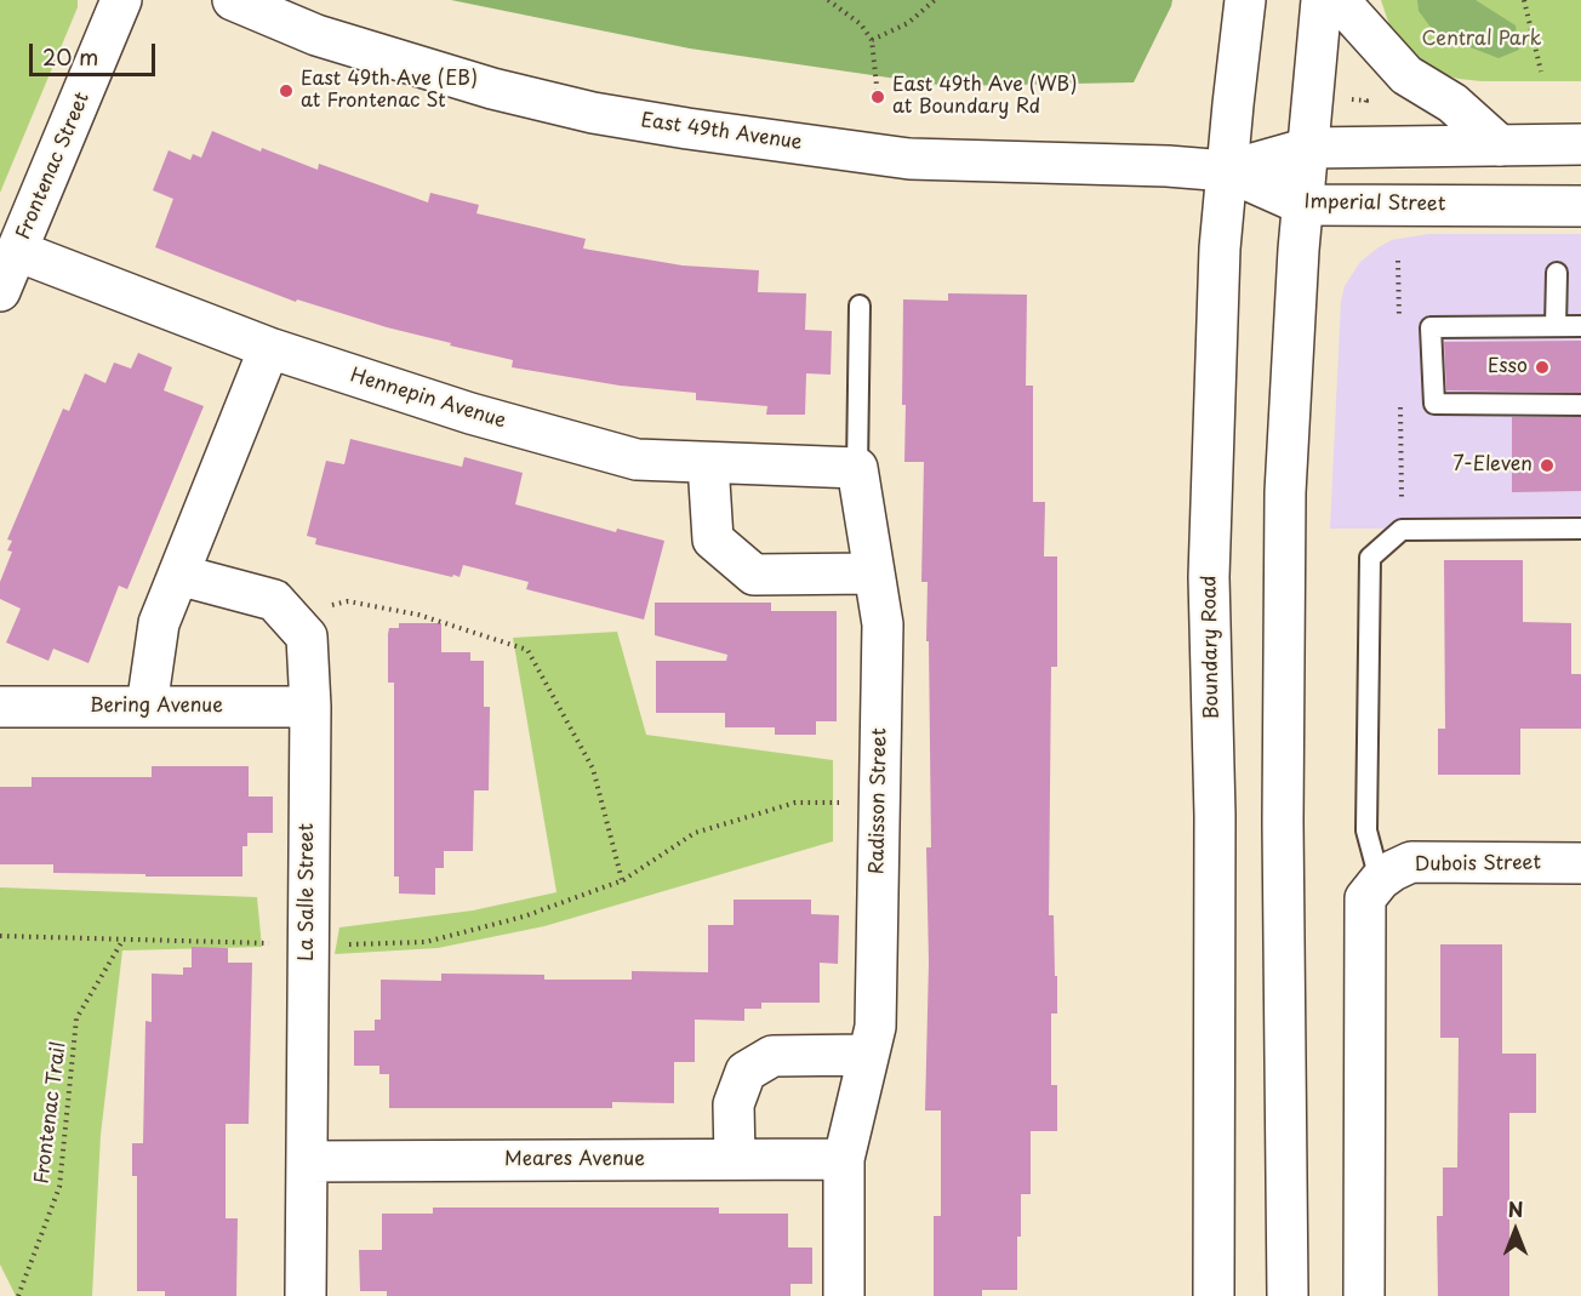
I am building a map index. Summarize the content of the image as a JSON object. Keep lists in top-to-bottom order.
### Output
{
  "streets": {
    "street": [
      "East 49th Avenue",
      "Frontenac Street",
      "Imperial Street",
      "Hennepin Avenue",
      "Boundary Road",
      "Bering Avenue",
      "Radisson Street",
      "Dubois Street",
      "La Salle Street",
      "Meares Avenue"
    ],
    "path": ["Frontenac Trail"]
  },
  "crossings": [
    ["East 49th Avenue", "Imperial Street"],
    ["East 49th Avenue", "Boundary Road"],
    ["Frontenac Street", "Hennepin Avenue"],
    ["Imperial Street", "Boundary Road"],
    ["Hennepin Avenue", "Radisson Street"],
    ["Bering Avenue", "La Salle Street"],
    ["Radisson Street", "Meares Avenue"],
    ["La Salle Street", "Meares Avenue"]
  ],
  "parks": ["Central Park"],
  "places": [
    "East 49th Ave (EB) at Frontenac St",
    "East 49th Ave (WB) at Boundary Rd",
    "Esso",
    "7-Eleven"
  ],
  "scale_bar": "20 m",
  "north": "top"
}
